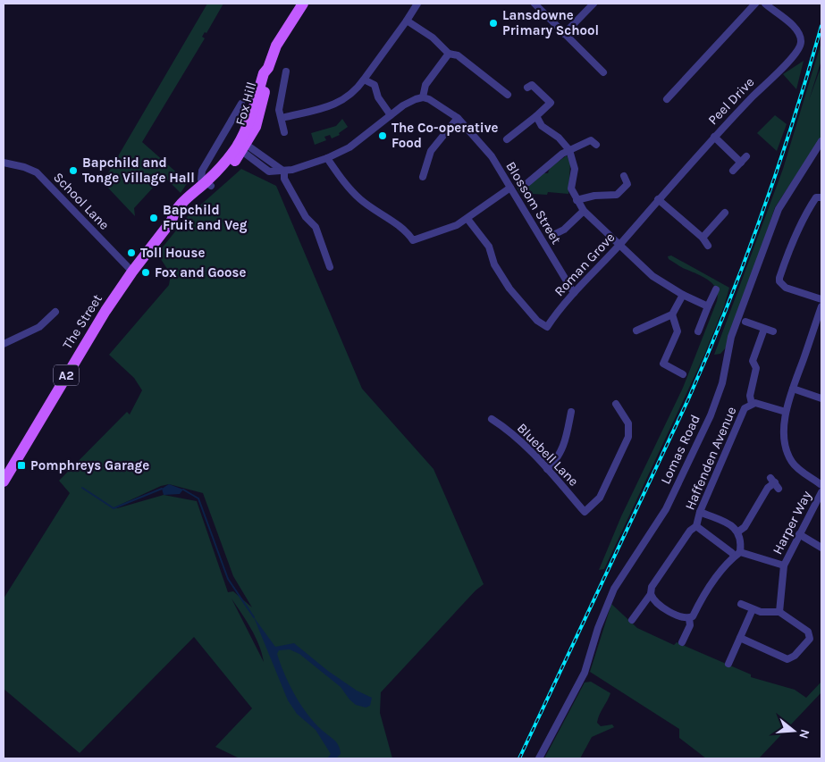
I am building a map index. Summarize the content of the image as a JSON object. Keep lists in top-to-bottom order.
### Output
{
  "streets": {
    "main road": ["Fox Hill", "The Street", "A2"],
    "street": [
      "Peel Drive",
      "School Lane",
      "Blossom Street",
      "Roman Grove",
      "Lomas Road",
      "Bluebell Lane",
      "Haffenden Avenue",
      "Harper Way"
    ]
  },
  "crossings": [
    ["Peel Drive", "Roman Grove"],
    ["Fox Hill", "School Lane"],
    ["Fox Hill", "The Street"],
    ["School Lane", "The Street"],
    ["Blossom Street", "Roman Grove"]
  ],
  "places": {
    "other": [
      "Lansdowne Primary School",
      "The Co-operative Food",
      "Bapchild and Tonge Village Hall",
      "Bapchild Fruit and Veg",
      "Toll House",
      "Fox and Goose"
    ],
    "transit": ["Pomphreys Garage"]
  },
  "north": "right"
}
